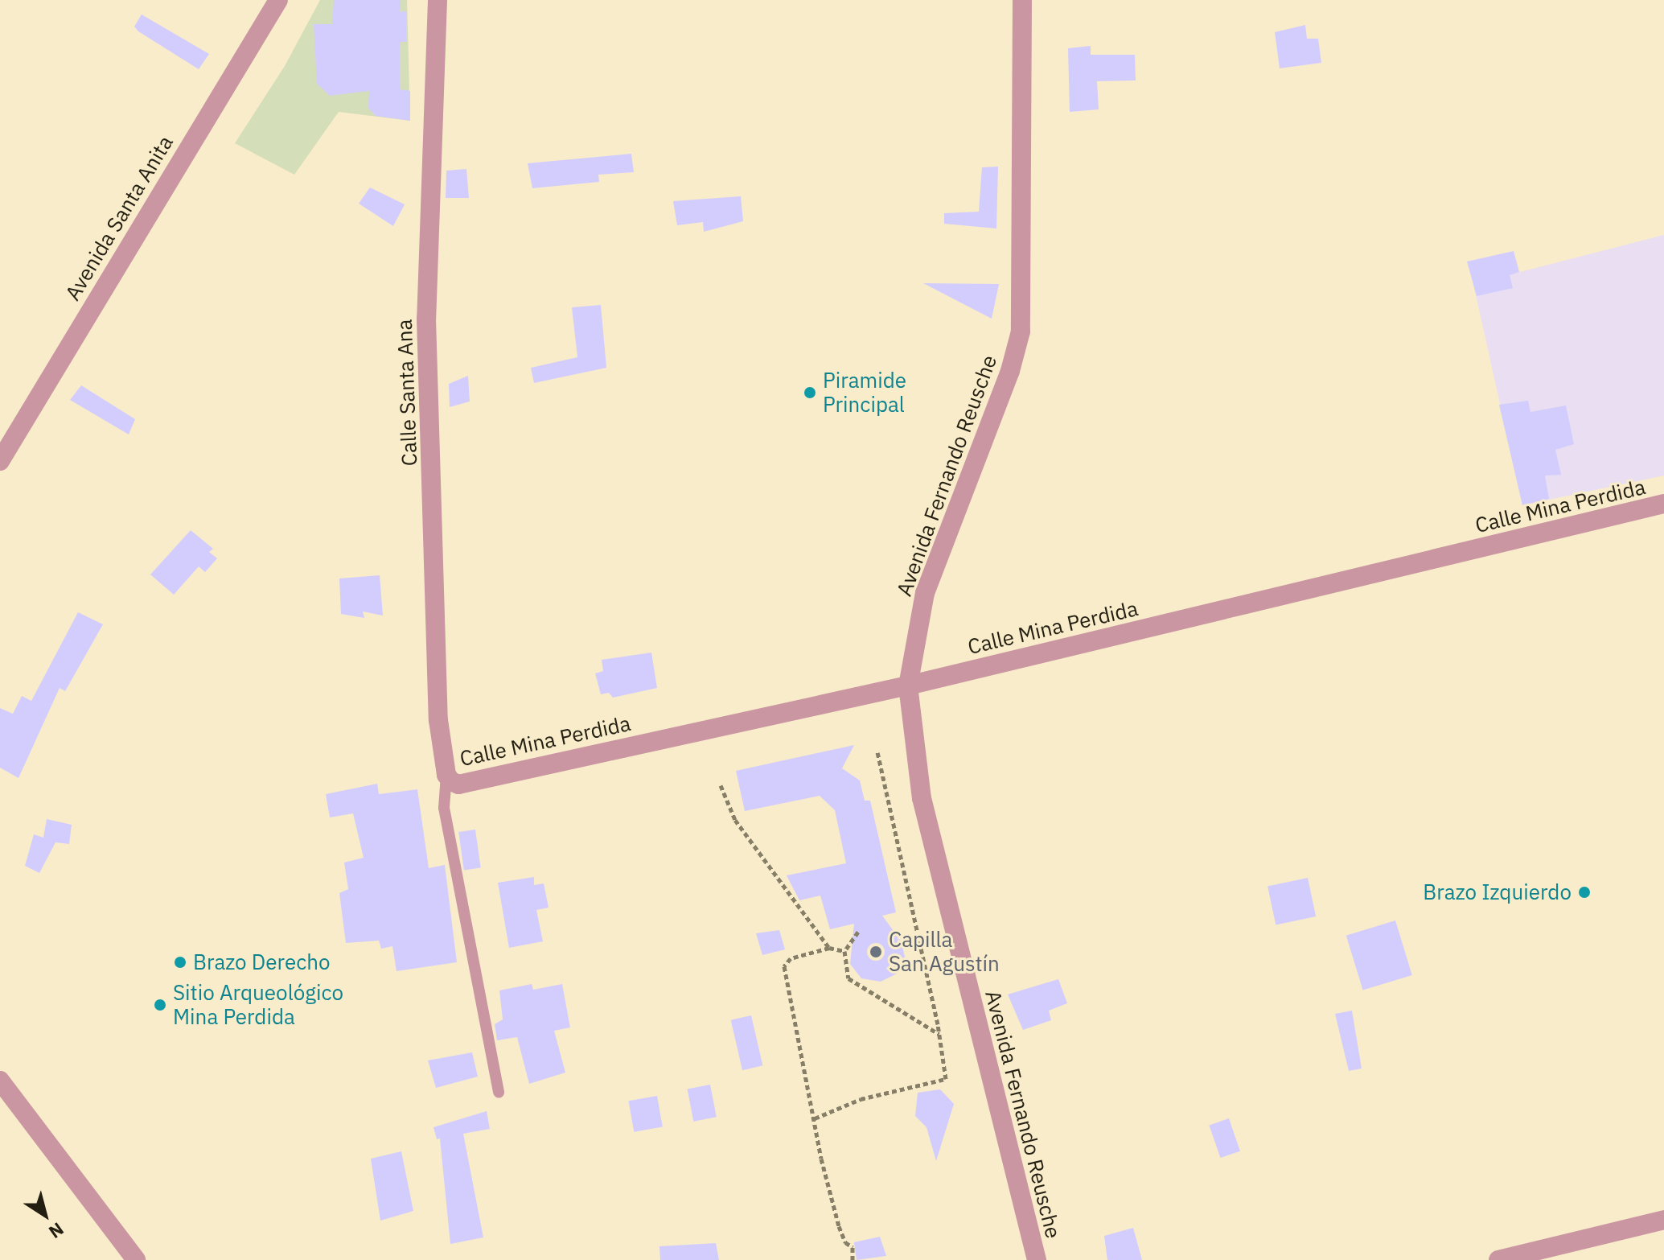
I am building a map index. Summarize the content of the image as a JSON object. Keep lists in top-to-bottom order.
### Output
{
  "streets": {
    "street": [
      "Avenida Santa Anita",
      "Calle Santa Ana",
      "Avenida Fernando Reusche",
      "Calle Mina Perdida"
    ]
  },
  "crossings": [
    ["Calle Santa Ana", "Calle Mina Perdida"],
    ["Avenida Fernando Reusche", "Calle Mina Perdida"]
  ],
  "places": [
    "Piramide Principal",
    "Brazo Izquierdo",
    "Capilla San Agustín",
    "Brazo Derecho",
    "Sitio Arqueológico Mina Perdida"
  ],
  "north": "bottom right"
}
